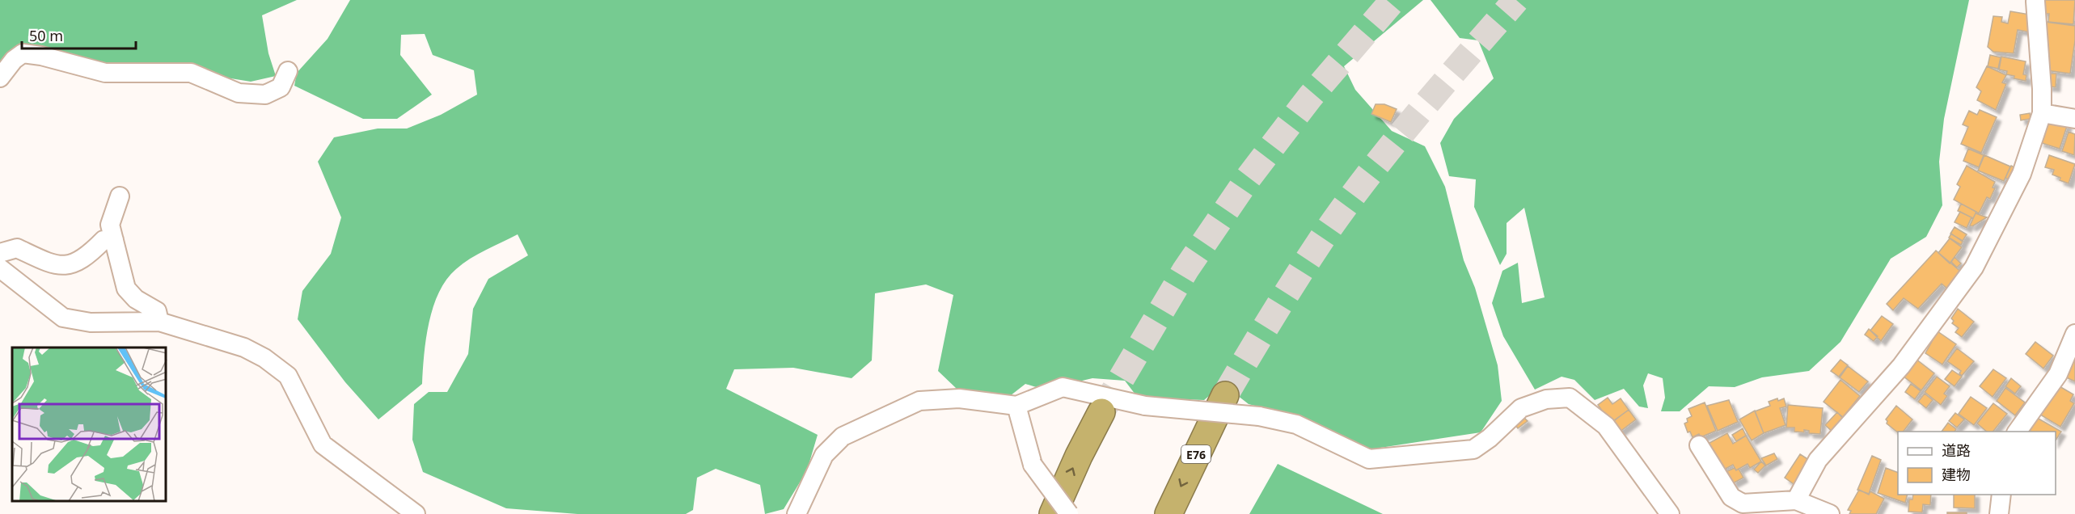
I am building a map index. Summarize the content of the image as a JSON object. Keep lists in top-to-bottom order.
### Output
{
  "streets": {
    "highway": ["E76"]
  },
  "legend": ["道路", "建物"],
  "scale_bar": "50 m"
}
